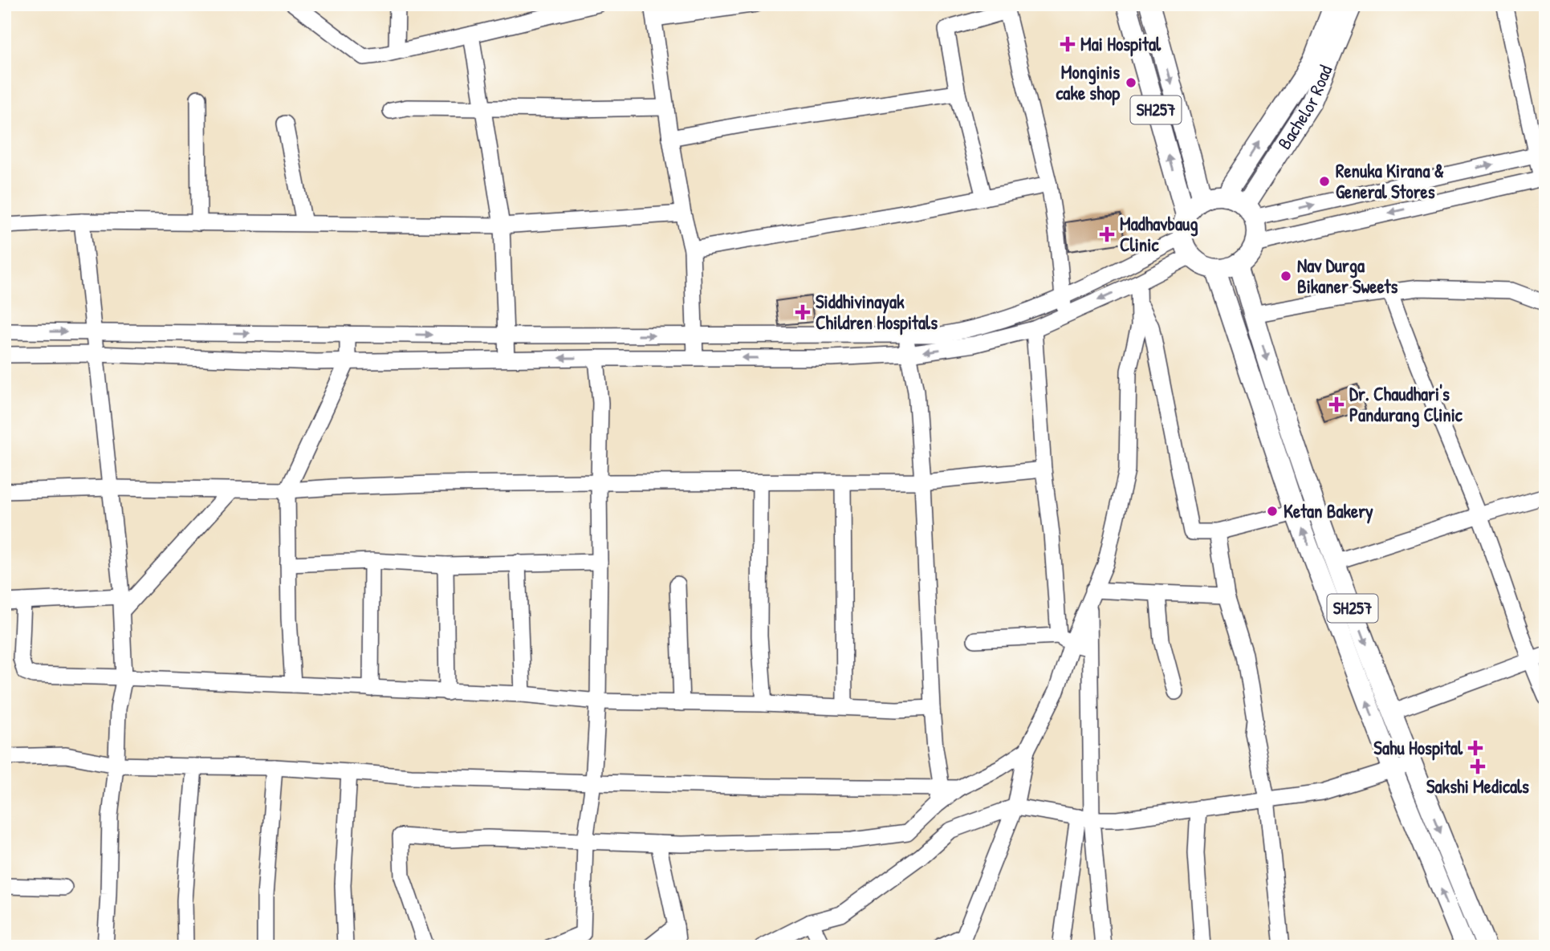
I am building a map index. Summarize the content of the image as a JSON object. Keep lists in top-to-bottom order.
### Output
{
  "streets": {
    "main road": ["Bachelor Road", "SH257"]
  },
  "crossings": [
    ["Bachelor Road", "SH257"]
  ],
  "places": {
    "health": [
      "Mai Hospital",
      "Madhavbaug Clinic",
      "Siddhivinayak Children Hospitals",
      "Dr. Chaudhari's Pandurang Clinic",
      "Sahu Hospital",
      "Sakshi Medicals"
    ],
    "other": [
      "Monginis cake shop",
      "Renuka Kirana & General Stores",
      "Nav Durga Bikaner Sweets",
      "Ketan Bakery"
    ]
  }
}
